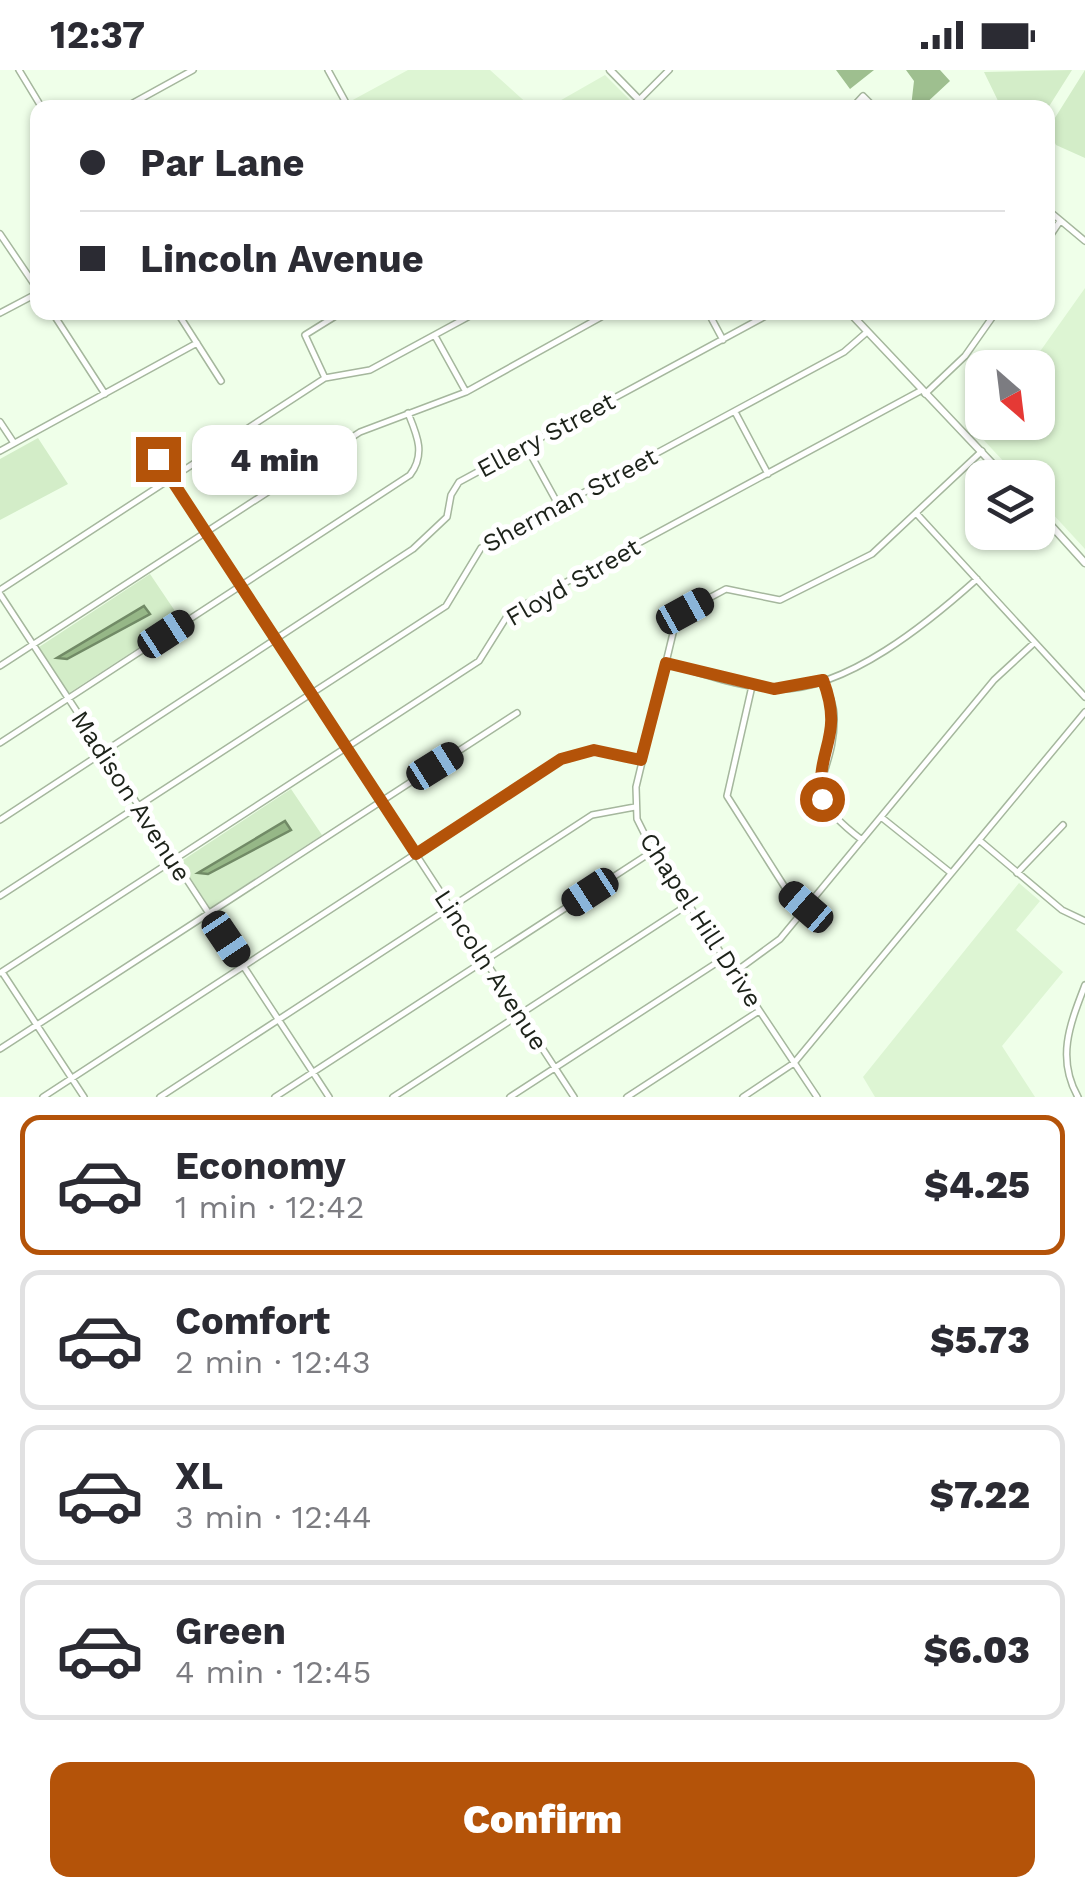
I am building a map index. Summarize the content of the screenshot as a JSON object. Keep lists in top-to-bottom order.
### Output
{
  "streets": {
    "street": [
      "Ellery Street",
      "Sherman Street",
      "Floyd Street",
      "Madison Avenue",
      "Chapel Hill Drive",
      "Lincoln Avenue"
    ]
  },
  "crossings": [
    ["Ellery Street", "Madison Avenue"],
    ["Ellery Street", "Lincoln Avenue"],
    ["Sherman Street", "Madison Avenue"],
    ["Sherman Street", "Lincoln Avenue"],
    ["Floyd Street", "Madison Avenue"],
    ["Floyd Street", "Lincoln Avenue"]
  ],
  "north": "bottom right",
  "page": {
    "status": "12:37",
    "banner": ["Par Lane", "Lincoln Avenue"],
    "bubble": "4 min",
    "list": [
      {
        "name": "Economy",
        "note": "1 min · 12:42",
        "value": "$4.25"
      },
      {
        "name": "Comfort",
        "note": "2 min · 12:43",
        "value": "$5.73"
      },
      {
        "name": "XL",
        "note": "3 min · 12:44",
        "value": "$7.22"
      },
      {
        "name": "Green",
        "note": "4 min · 12:45",
        "value": "$6.03"
      }
    ],
    "buttons": "Confirm"
  }
}
